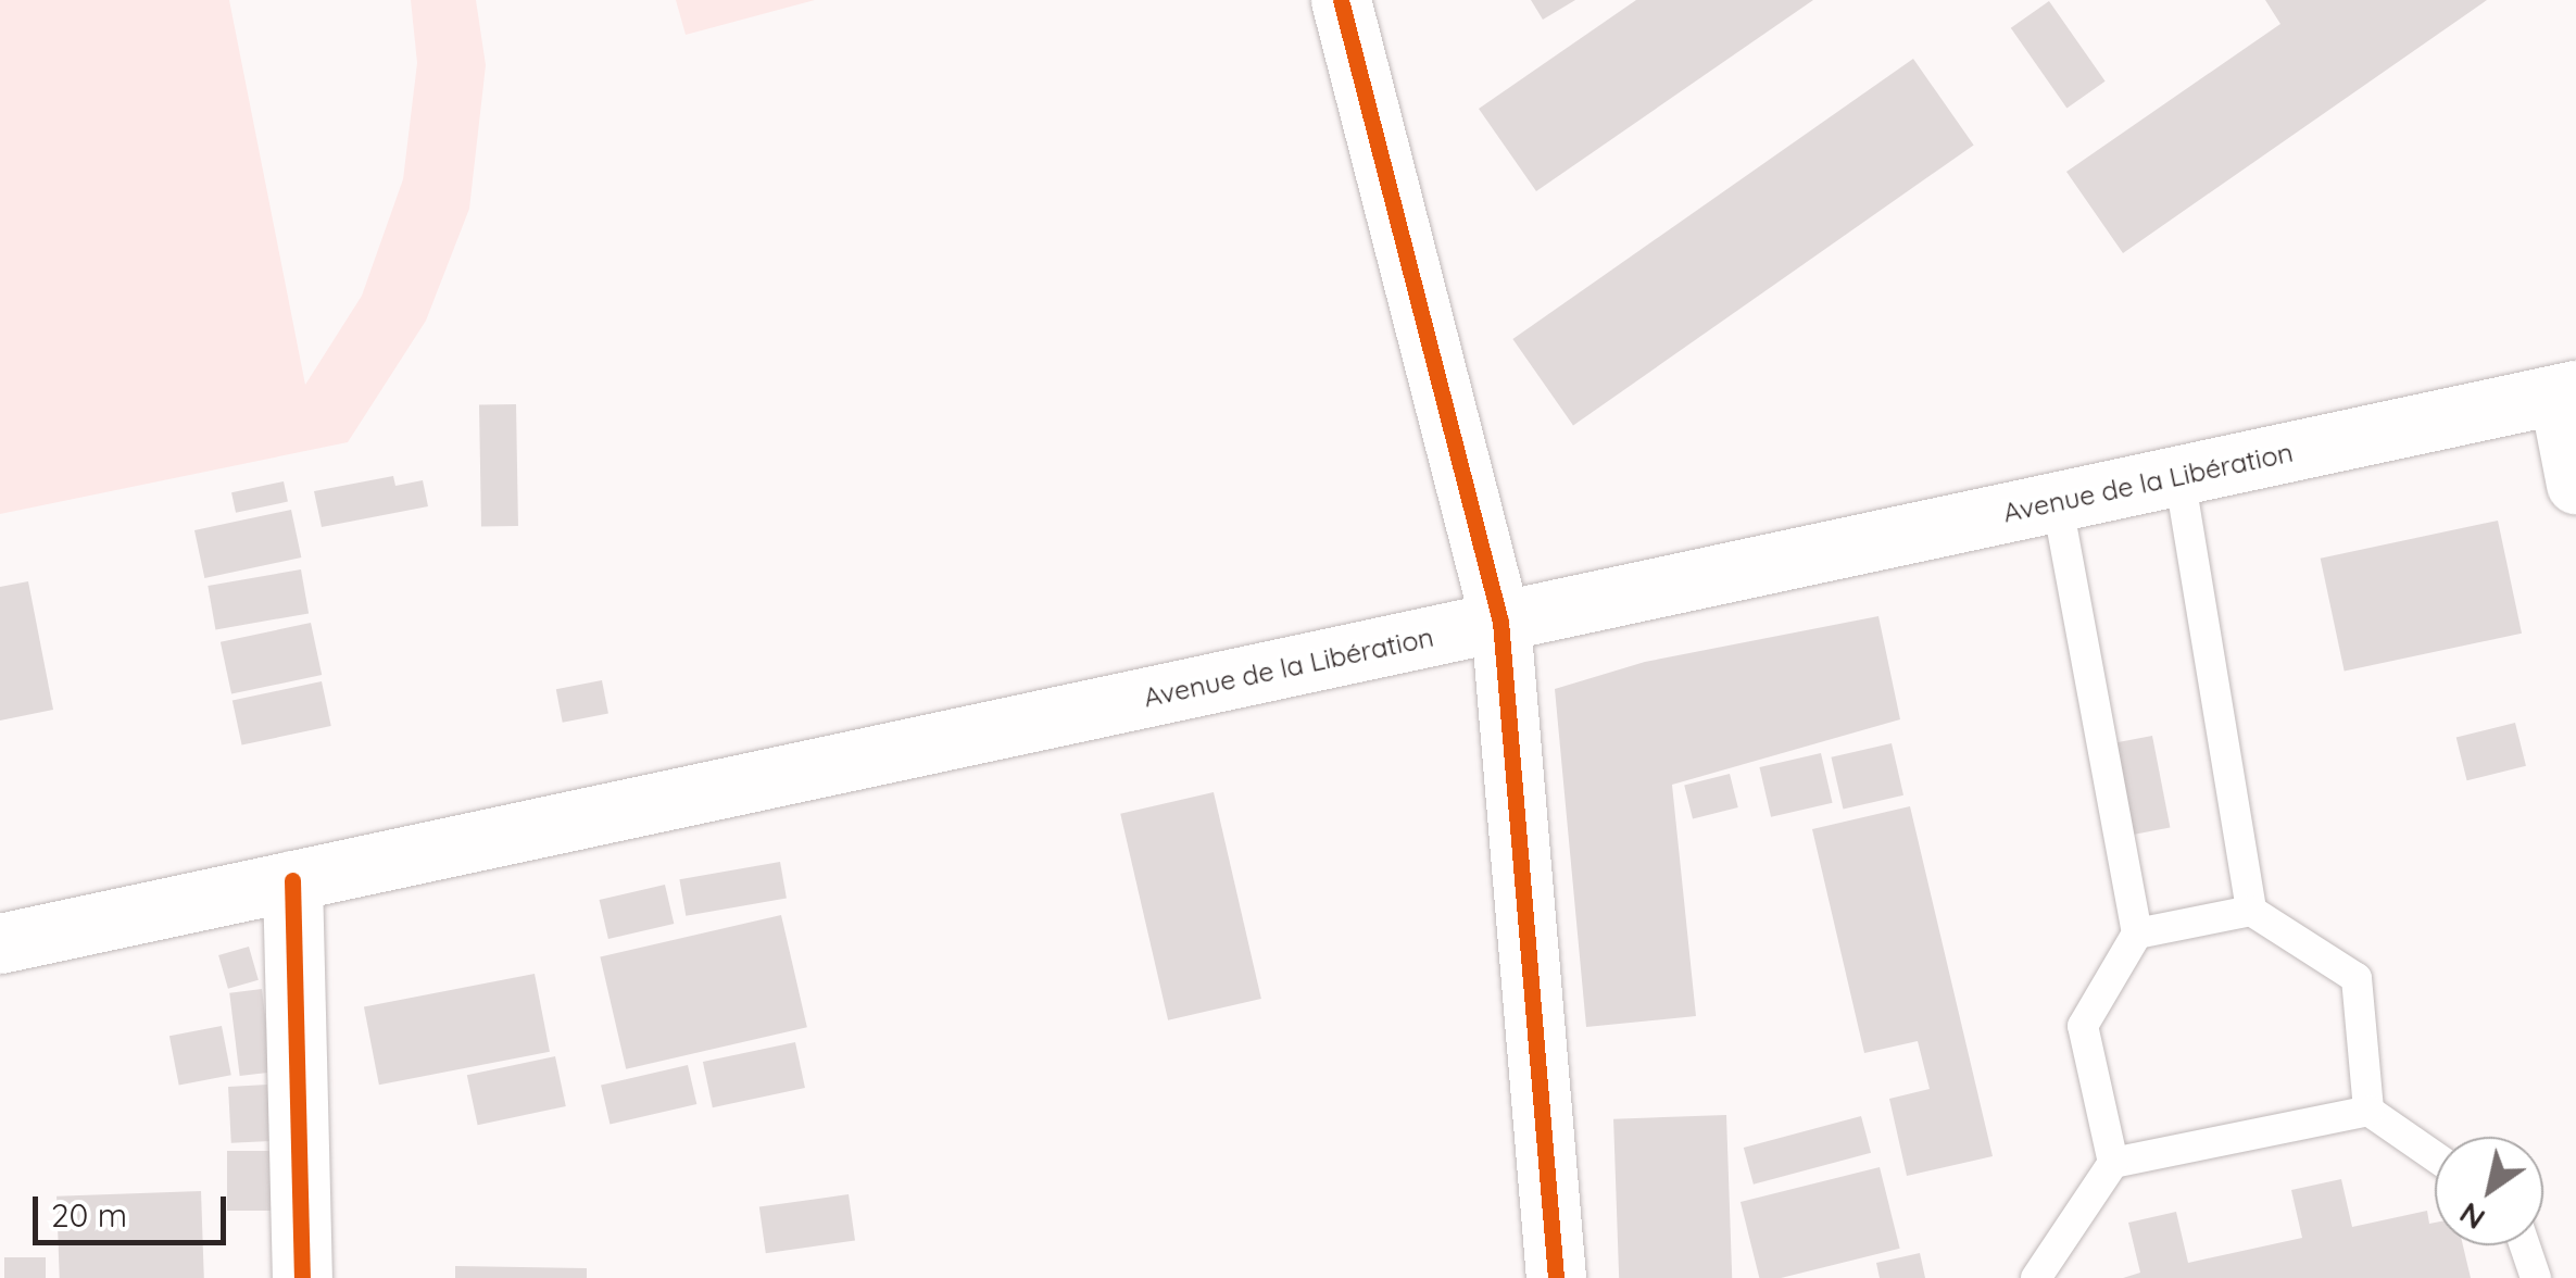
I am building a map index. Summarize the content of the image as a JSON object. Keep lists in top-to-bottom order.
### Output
{
  "streets": {
    "main road": ["Avenue de la Libération"]
  },
  "scale_bar": "20 m",
  "north": "bottom left"
}
